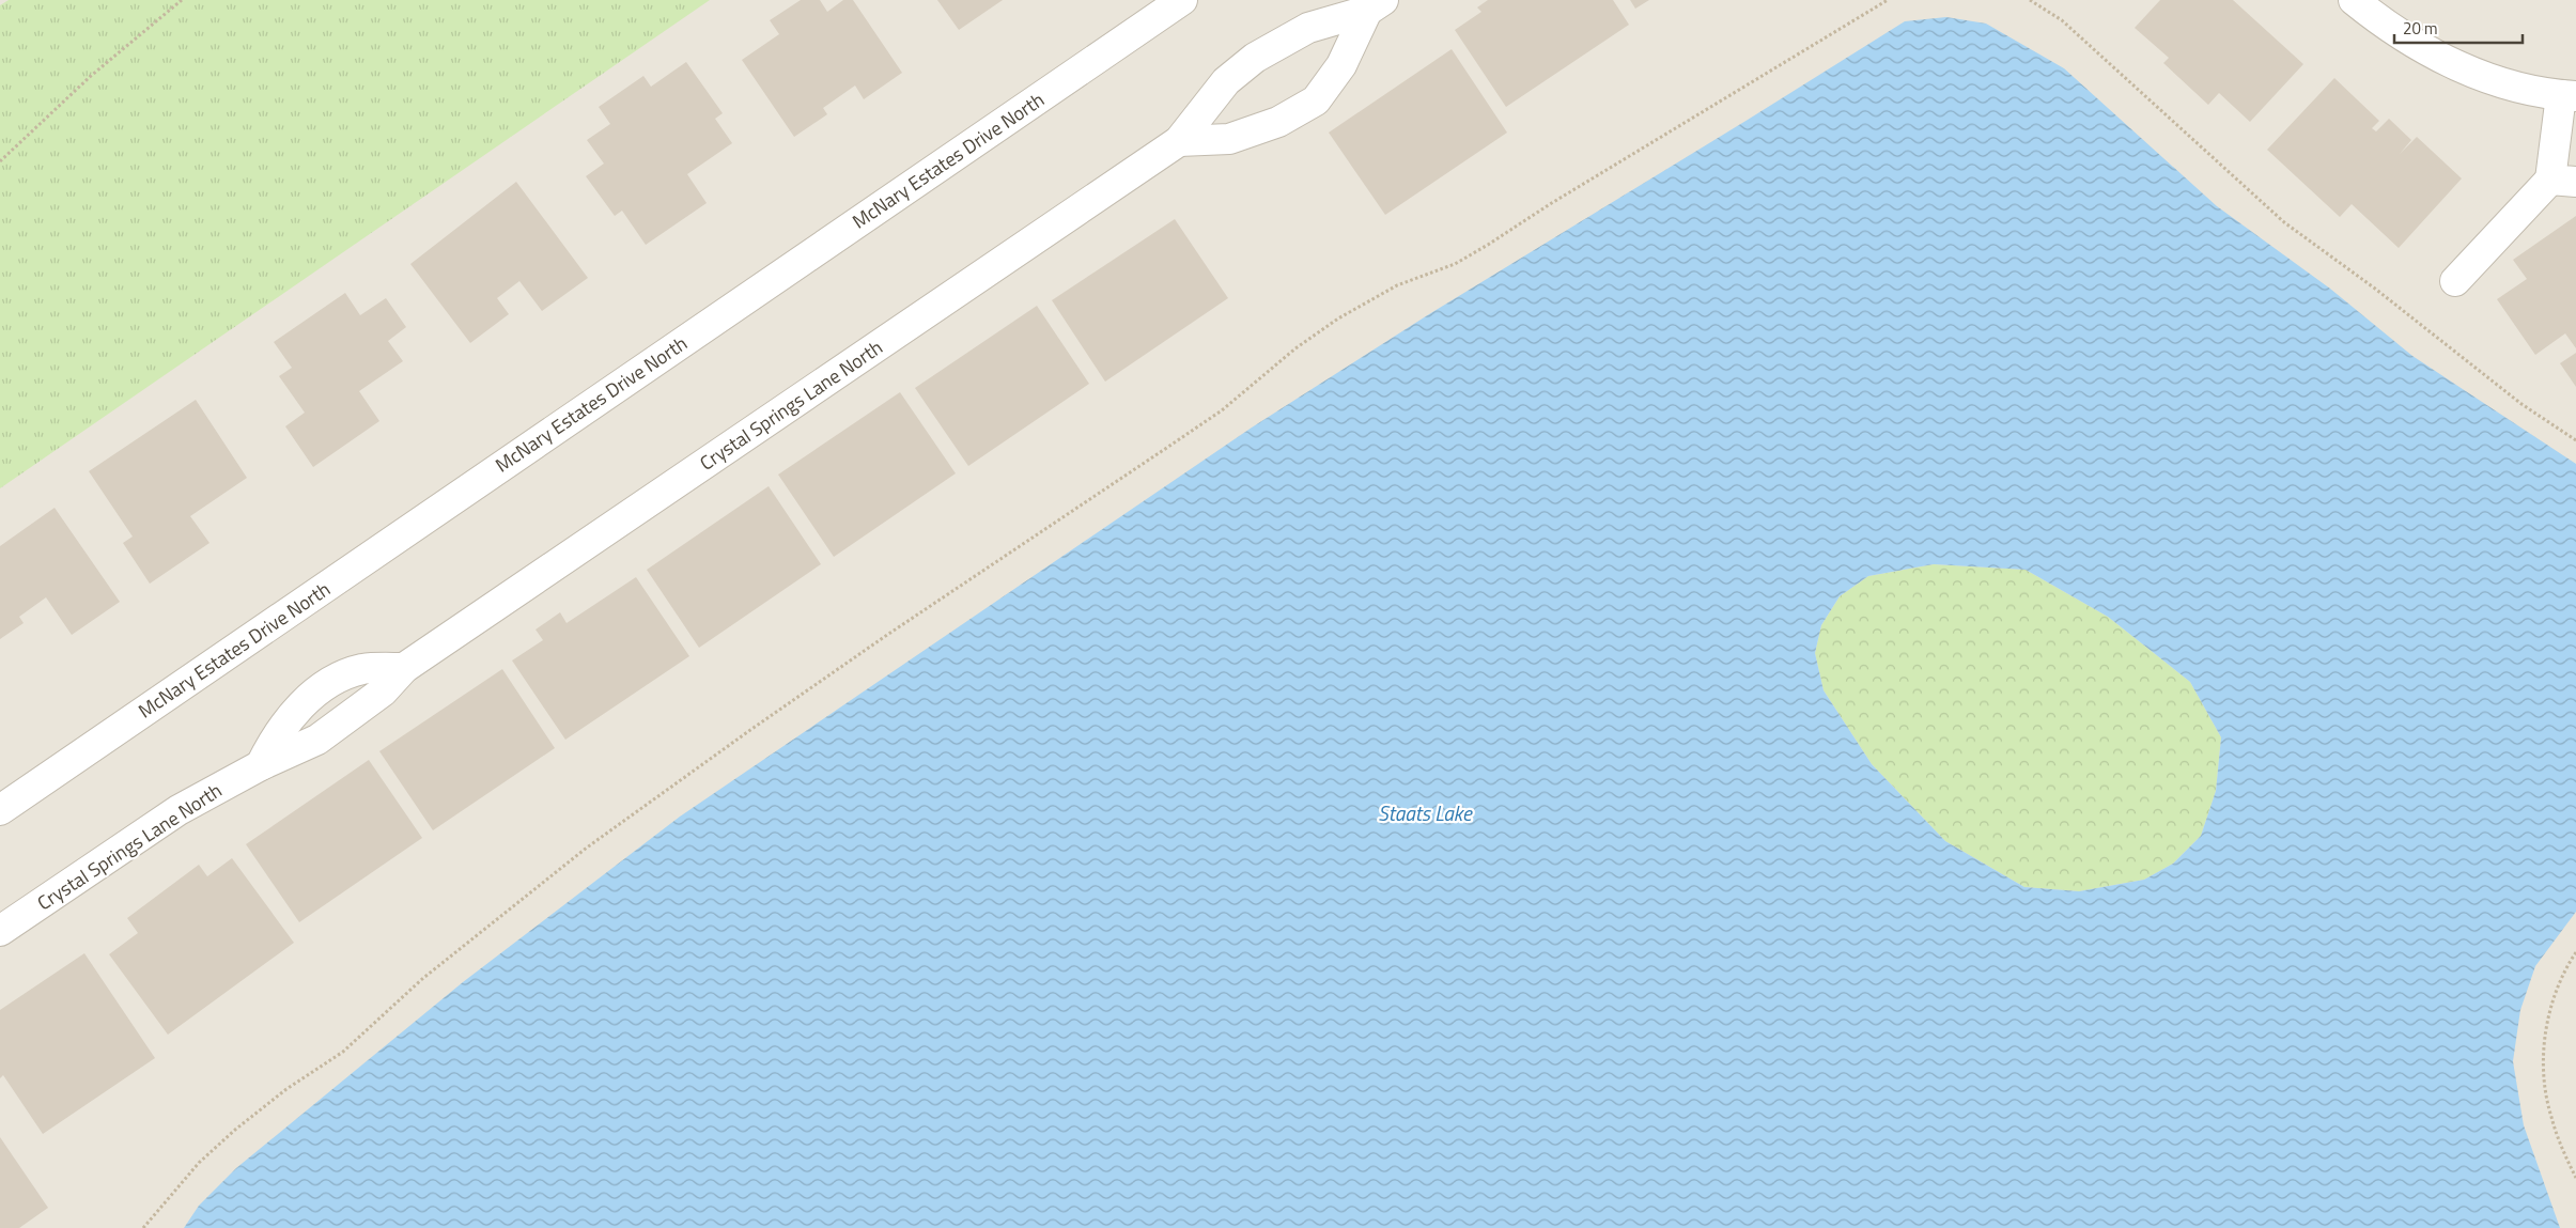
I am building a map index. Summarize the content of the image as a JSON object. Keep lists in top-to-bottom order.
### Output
{
  "streets": {
    "street": ["McNary Estates Drive North", "Crystal Springs Lane North"]
  },
  "water": ["Staats Lake"],
  "scale_bar": "20 m"
}
